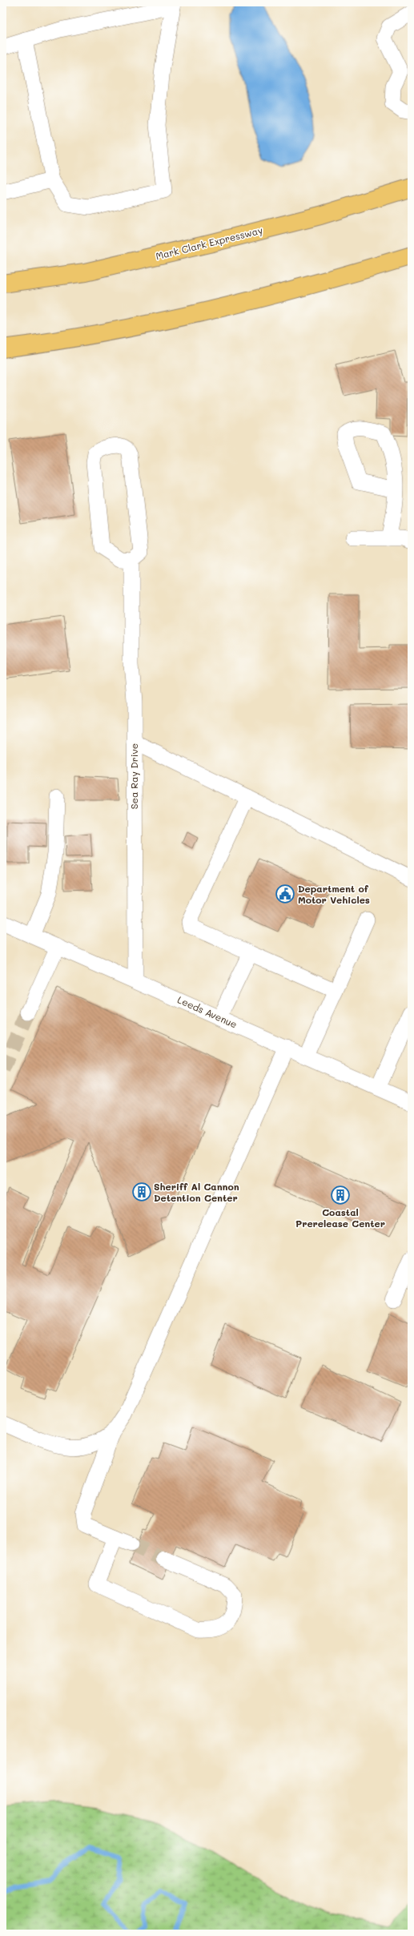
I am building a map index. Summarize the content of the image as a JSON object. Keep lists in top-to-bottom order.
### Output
{
  "streets": {
    "highway": ["Mark Clark Expressway"],
    "street": ["Sea Ray Drive", "Leeds Avenue"]
  },
  "crossings": [
    ["Sea Ray Drive", "Leeds Avenue"]
  ],
  "places": {
    "public building": ["Department of Motor Vehicles"],
    "building": ["Sheriff Al Cannon Detention Center", "Coastal Prerelease Center"]
  }
}
